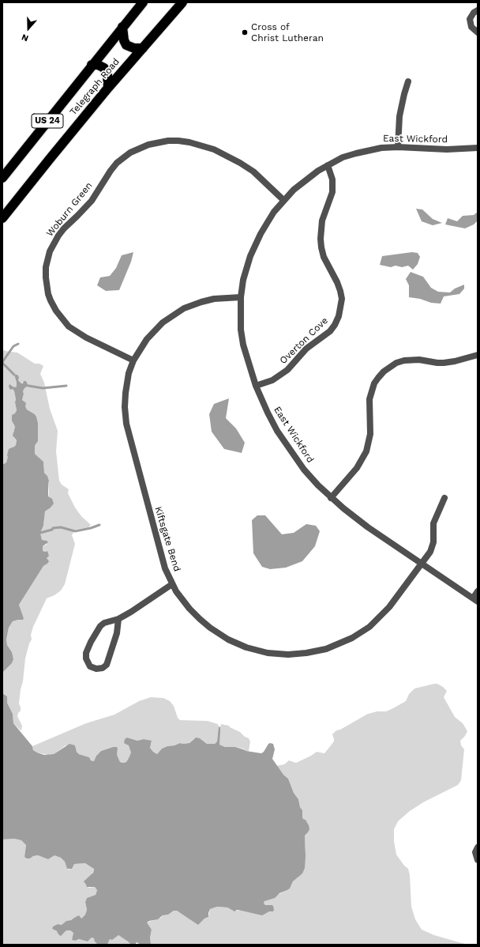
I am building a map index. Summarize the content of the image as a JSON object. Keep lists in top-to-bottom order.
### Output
{
  "streets": {
    "highway": ["Telegraph Road", "US 24"],
    "street": [
      "East Wickford",
      "Woburn Green",
      "Overton Cove",
      "Kiftsgate Bend"
    ]
  },
  "crossings": [
    ["East Wickford", "Woburn Green"],
    ["East Wickford", "Overton Cove"],
    ["East Wickford", "Kiftsgate Bend"],
    ["Woburn Green", "Kiftsgate Bend"]
  ],
  "places": ["Cross of Christ Lutheran"],
  "north": "bottom"
}
